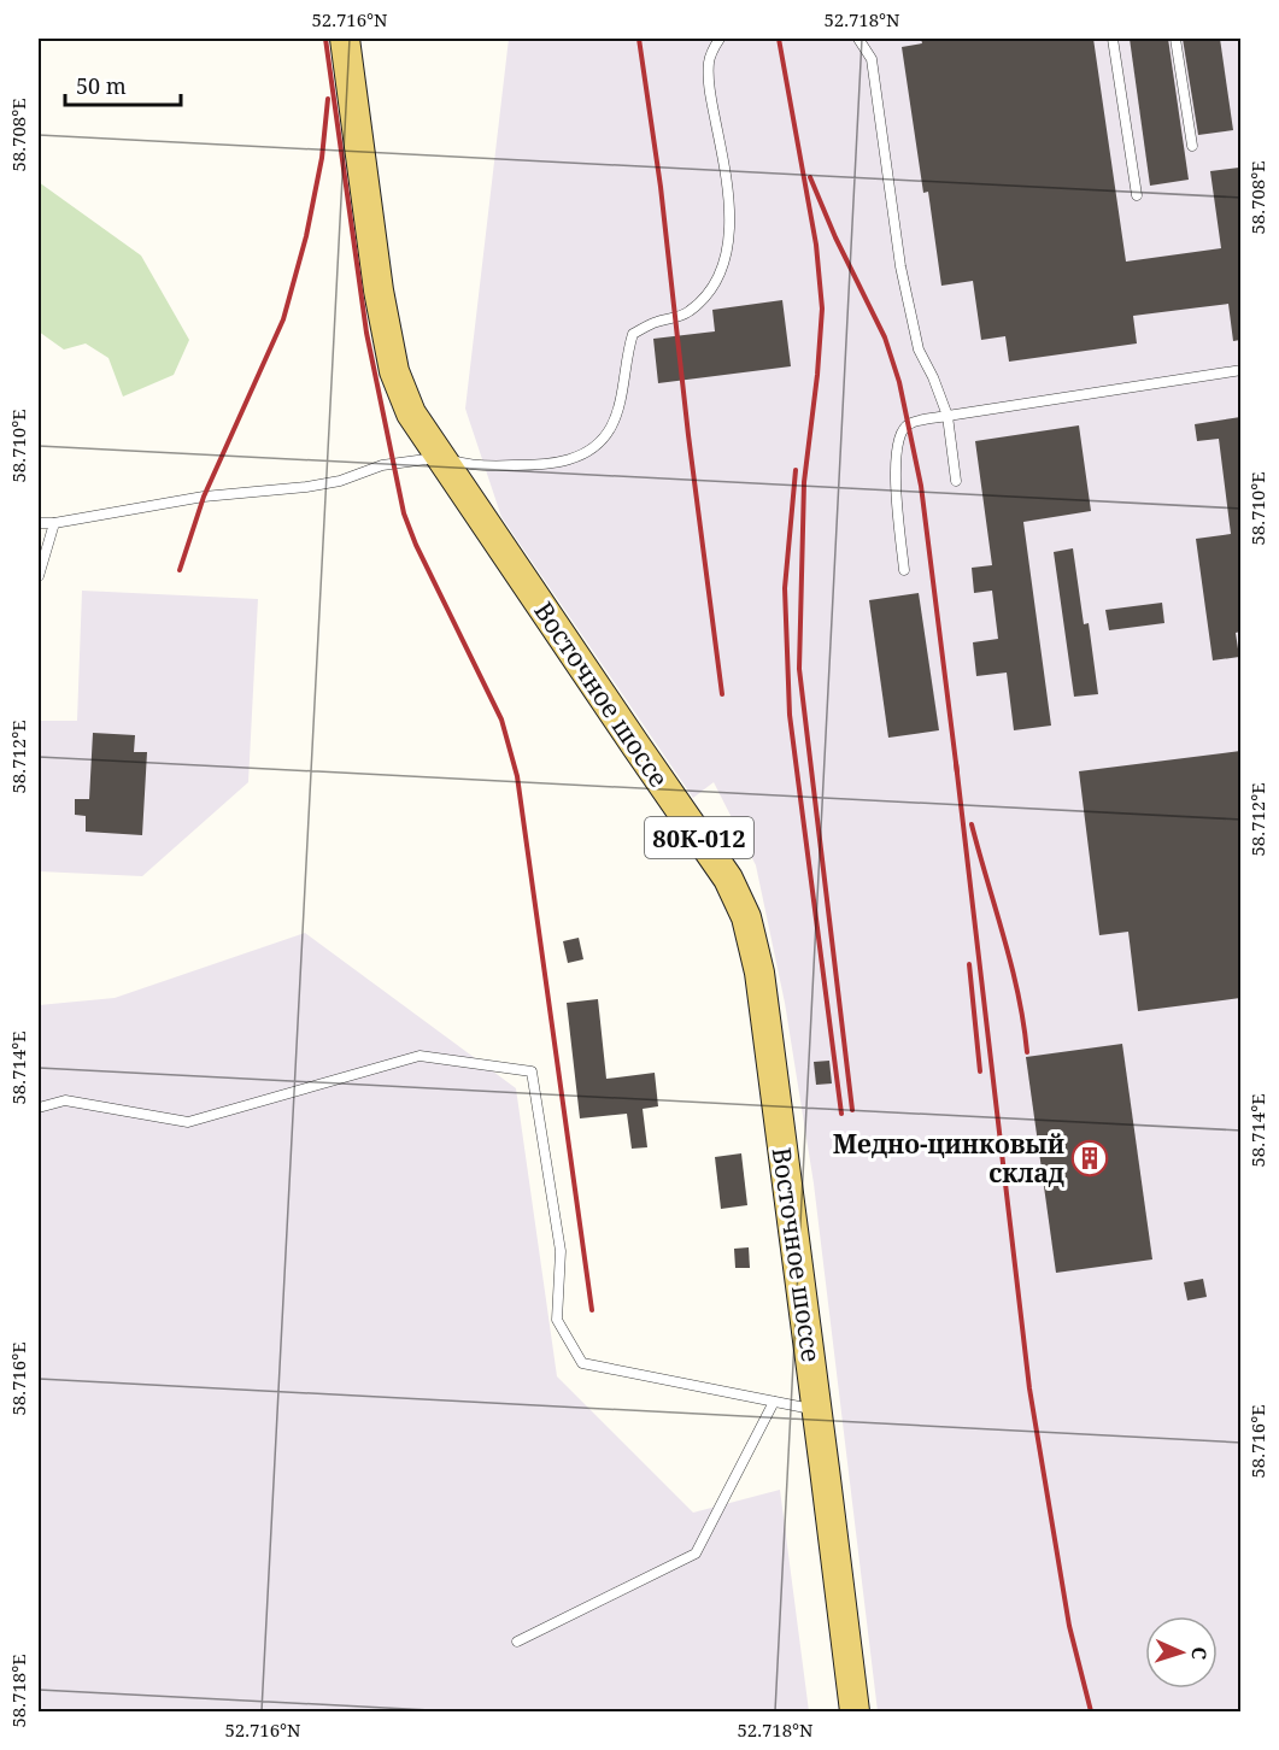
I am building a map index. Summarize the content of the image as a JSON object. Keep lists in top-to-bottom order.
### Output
{
  "streets": {
    "main road": ["Восточное шоссе", "80К-012"]
  },
  "places": {
    "building": ["Медно-цинковый склад"]
  },
  "scale_bar": "50 m",
  "north": "right",
  "coordinates": [
    "52.716°N",
    "52.718°N",
    "58.708°E",
    "58.710°E",
    "58.712°E",
    "58.714°E",
    "58.716°E",
    "58.718°E"
  ]
}
